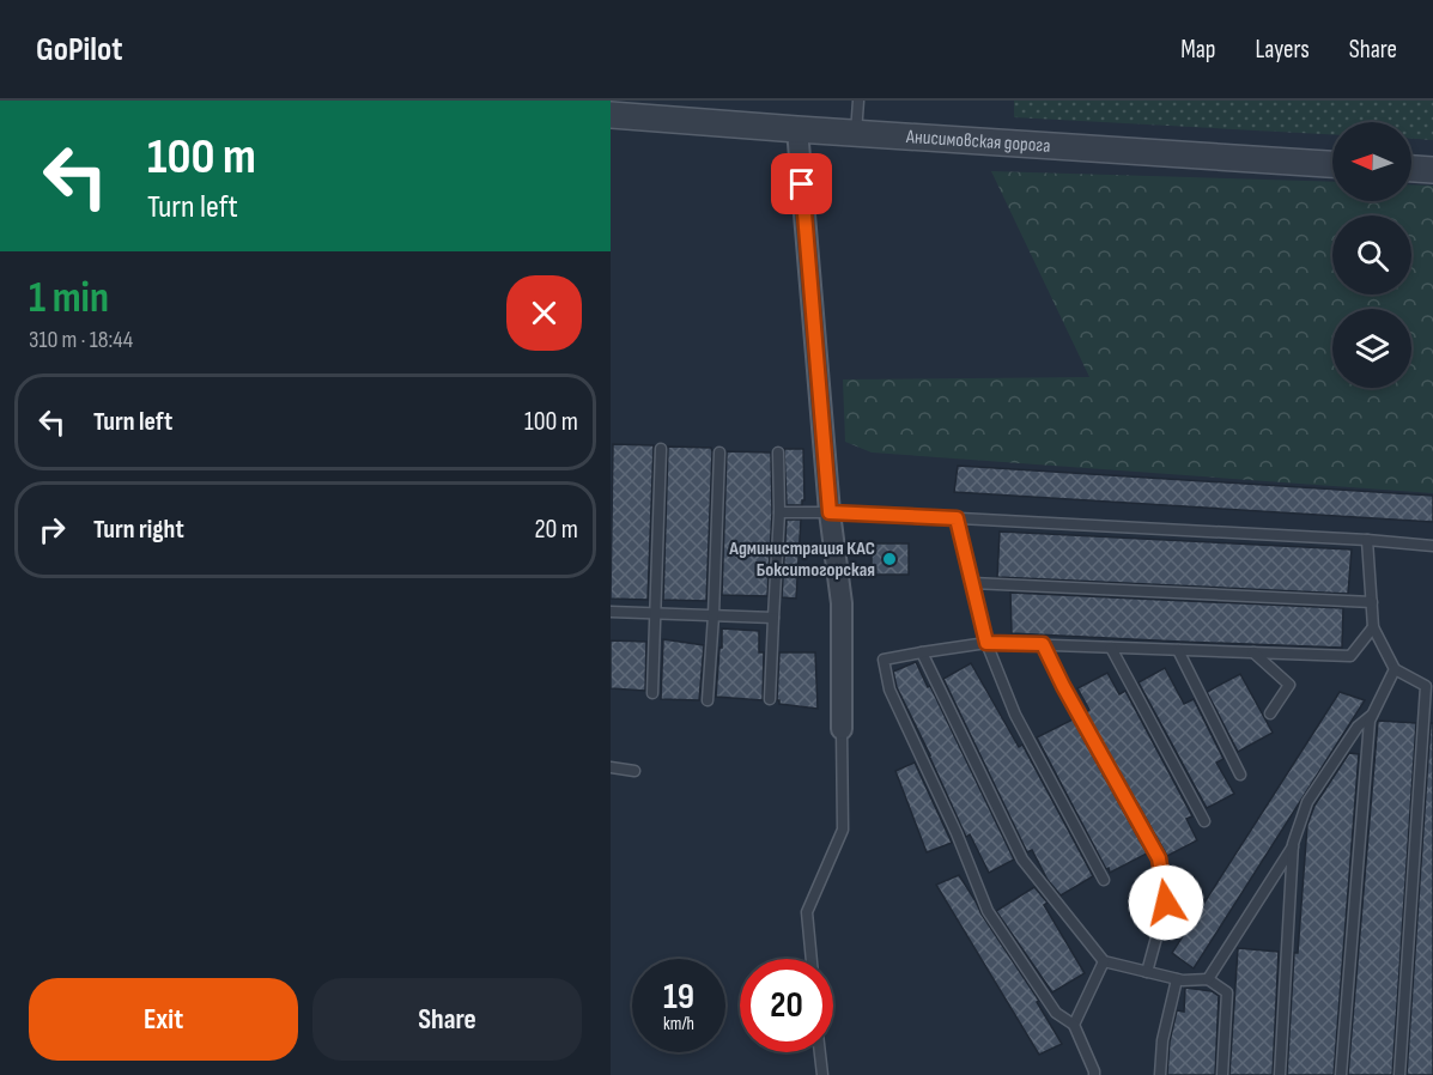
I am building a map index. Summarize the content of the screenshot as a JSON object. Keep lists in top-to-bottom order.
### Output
{
  "streets": {
    "street": ["Анисимовская дорога"]
  },
  "places": ["Администрация КАС Бокситогорская"],
  "north": "left",
  "page": {
    "header": "GoPilot",
    "nav": ["Map", "Layers", "Share"],
    "turn": ["100 m", "Turn left"],
    "heading": ["1 min", "310 m · 18:44"],
    "list": [
      {
        "name": "Turn left",
        "value": "100 m"
      },
      {
        "name": "Turn right",
        "value": "20 m"
      }
    ],
    "speed": "19 km/h",
    "limit": "20",
    "buttons": ["Exit", "Share"]
  }
}
